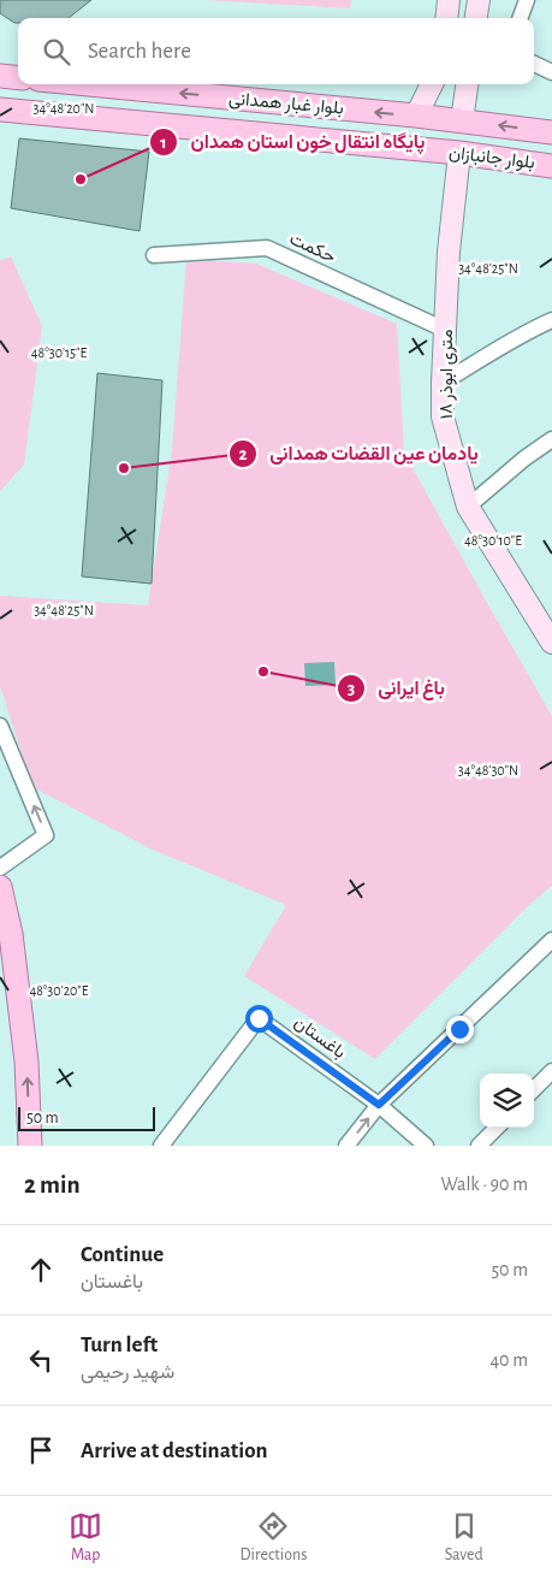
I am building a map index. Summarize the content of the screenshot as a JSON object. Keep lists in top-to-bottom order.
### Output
{
  "streets": {
    "main road": ["بلوار غبار همدانی", "بلوار جانبازان"],
    "street": ["حکمت", "۱۸ متری ابوذر", "باغستان"]
  },
  "crossings": [
    ["بلوار غبار همدانی", "بلوار جانبازان"],
    ["بلوار جانبازان", "۱۸ متری ابوذر"],
    ["حکمت", "۱۸ متری ابوذر"]
  ],
  "places": ["پایگاه انتقال خون استان همدان", "یادمان عین القضات همدانی", "باغ ایرانی"],
  "scale_bar": "50 m",
  "page": {
    "search": "Search here",
    "scale": "50 m",
    "heading": ["2 min", "Walk · 90 m"],
    "list": [
      ["Continue", "باغستان", "50 m"],
      ["Turn left", "شهید رحیمی", "40 m"],
      "Arrive at destination"
    ],
    "nav": ["Map", "Directions", "Saved"]
  },
  "coordinates": [
    "34°48'20\"N",
    "34°48'25\"N",
    "48°30'15\"E",
    "48°30'10\"E",
    "34°48'30\"N",
    "48°30'20\"E"
  ]
}
